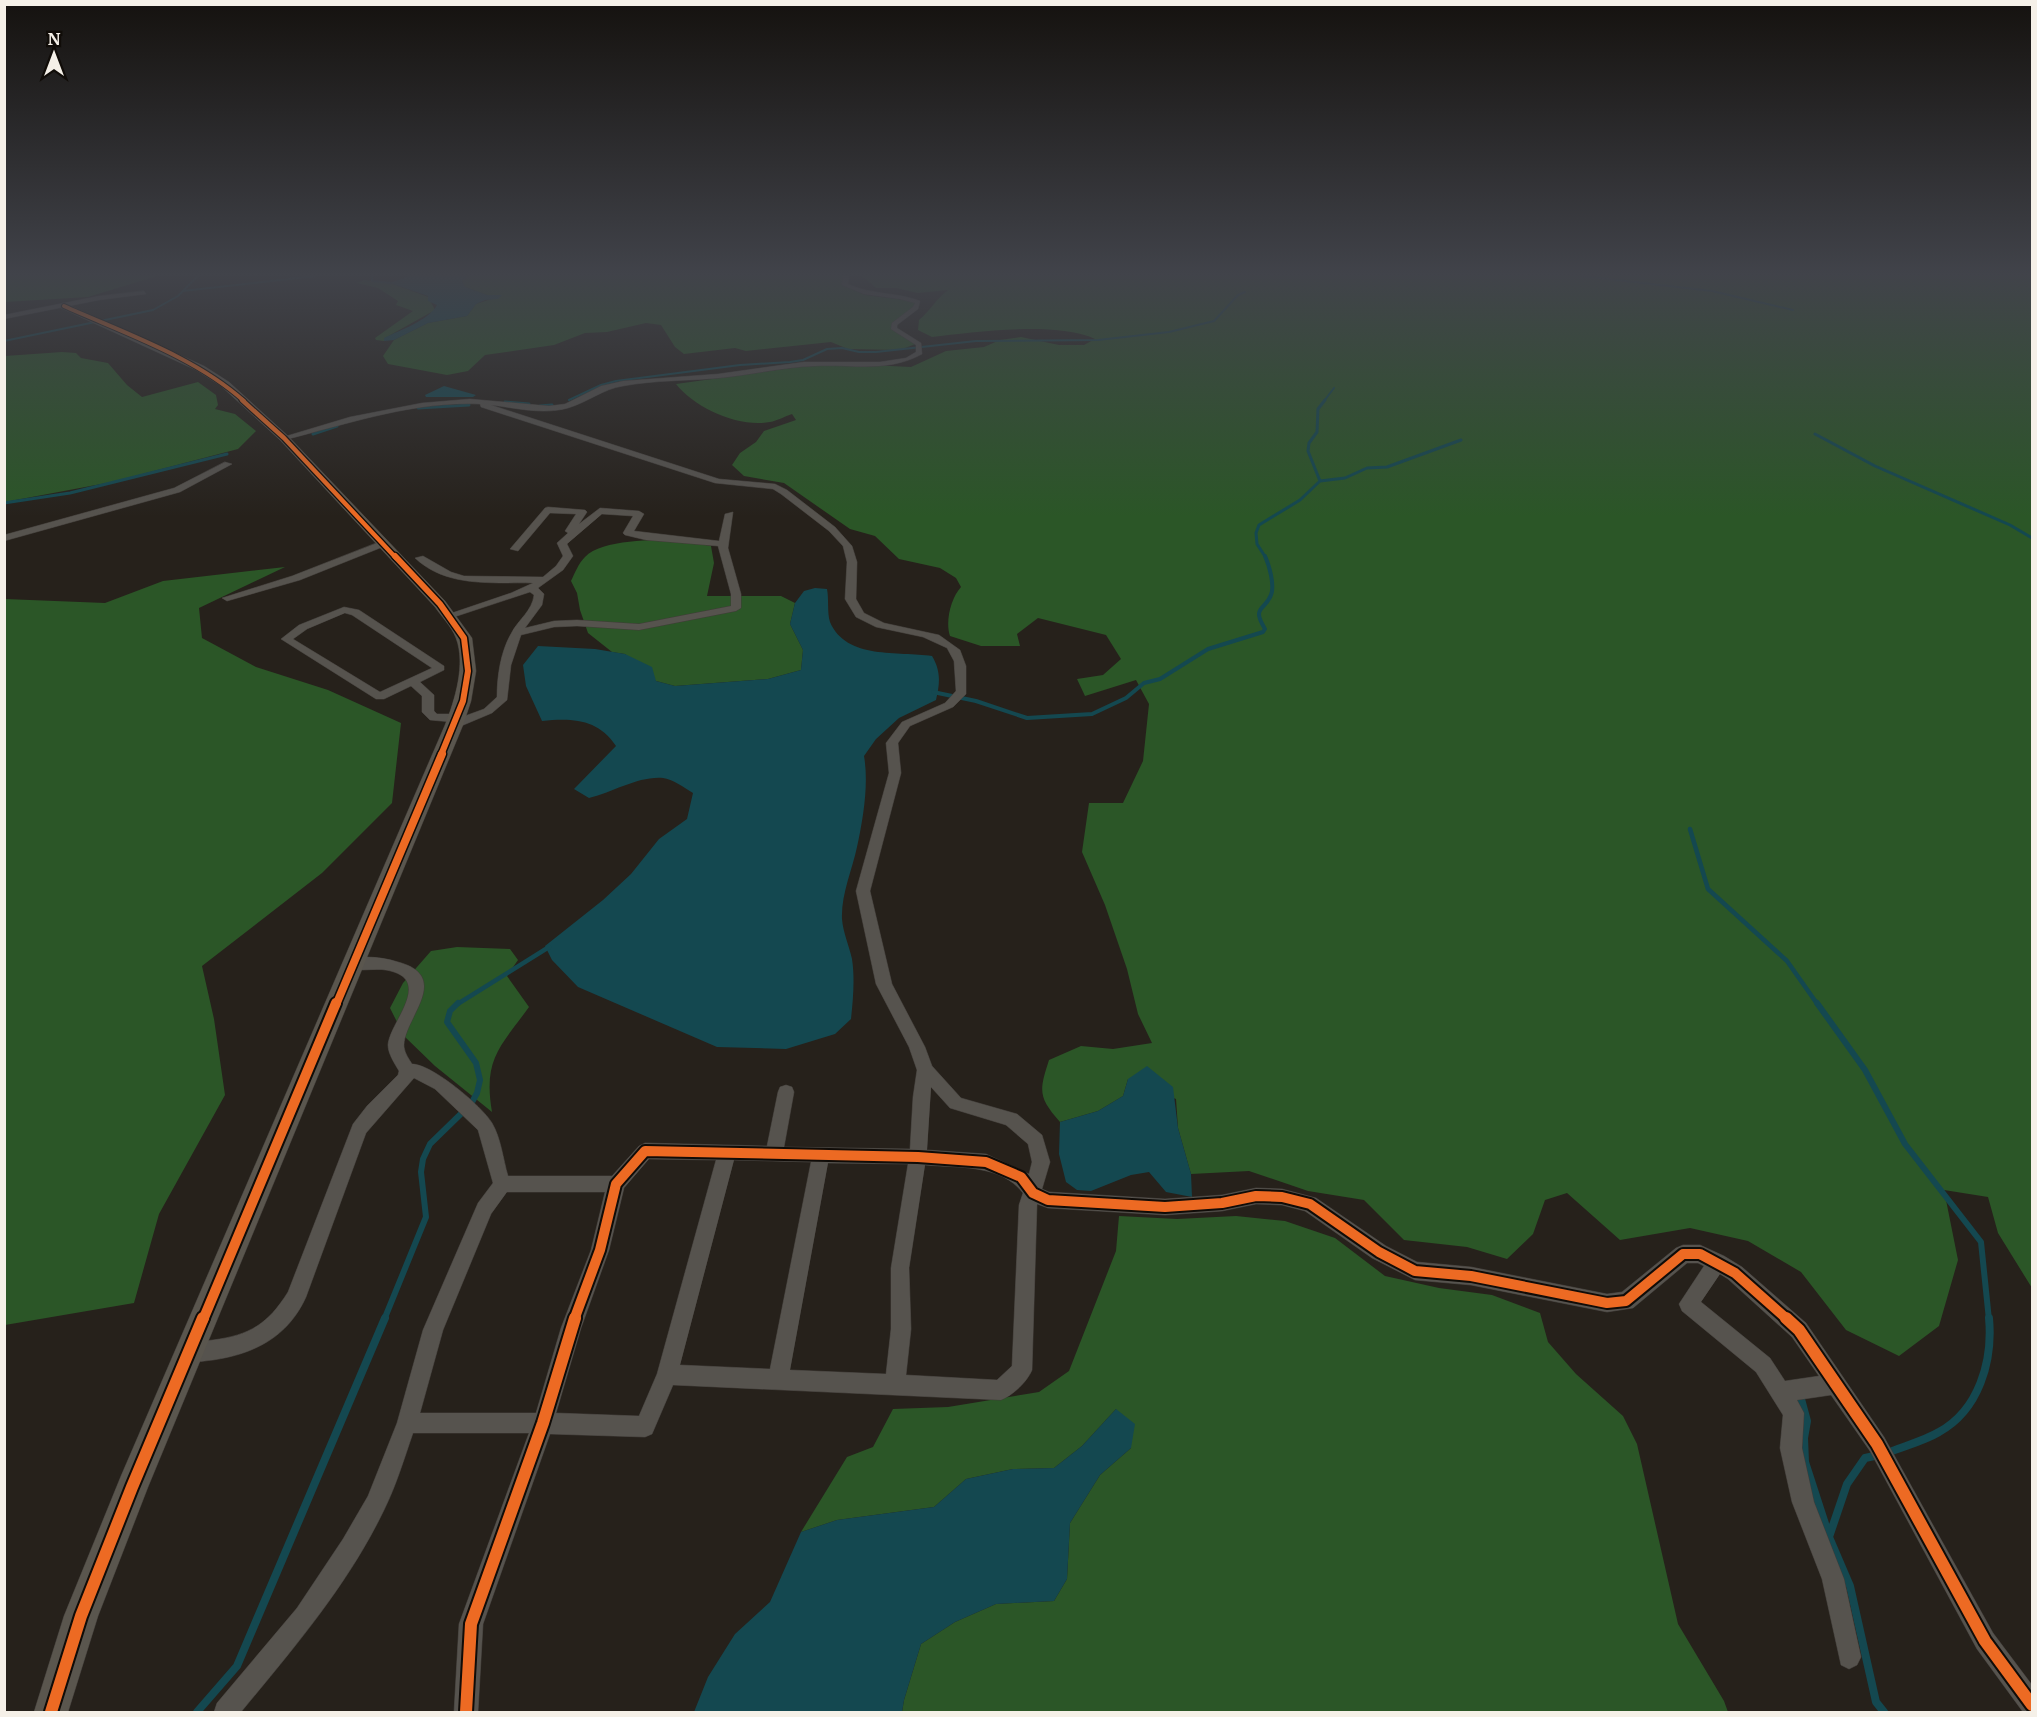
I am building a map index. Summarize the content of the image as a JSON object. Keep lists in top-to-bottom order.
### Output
{
  "north": "top"
}
